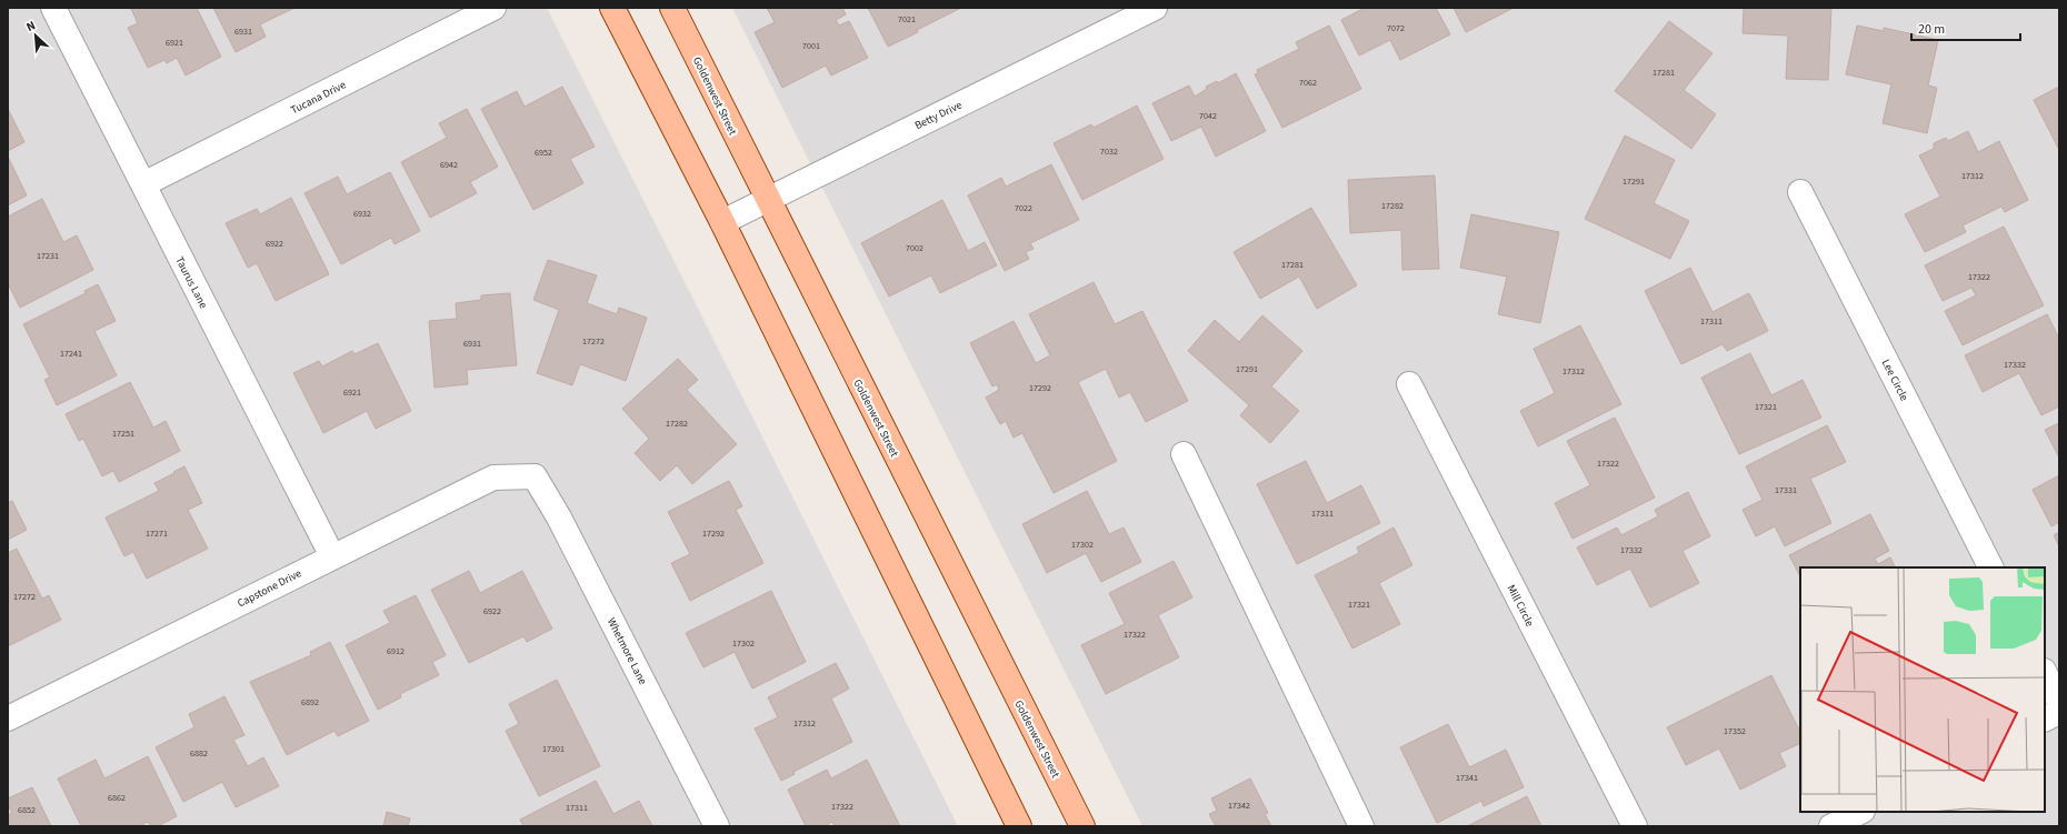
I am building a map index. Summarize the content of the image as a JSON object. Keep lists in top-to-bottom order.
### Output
{
  "streets": {
    "main road": ["Goldenwest Street"],
    "street": [
      "Tucana Drive",
      "Betty Drive",
      "Taurus Lane",
      "Lee Circle",
      "Capstone Drive",
      "Mill Circle",
      "Whetmore Lane"
    ]
  },
  "crossings": [
    ["Goldenwest Street", "Betty Drive"],
    ["Tucana Drive", "Taurus Lane"],
    ["Taurus Lane", "Capstone Drive"],
    ["Capstone Drive", "Whetmore Lane"]
  ],
  "house_numbers": [
    "7021",
    "7072",
    "6931",
    "6921",
    "7001",
    "17281",
    "7062",
    "7042",
    "7032",
    "6952",
    "6942",
    "17312",
    "17291",
    "17282",
    "7022",
    "6932",
    "6922",
    "7002",
    "17231",
    "17281",
    "17322",
    "17311",
    "17272",
    "6931",
    "17241",
    "17332",
    "17291",
    "17312",
    "17292",
    "6921",
    "17321",
    "17282",
    "17251",
    "17322",
    "17331",
    "17311",
    "17271",
    "17292",
    "17302",
    "17332",
    "17272",
    "17321",
    "6922",
    "17322",
    "17302",
    "6912",
    "6892",
    "17312",
    "17352",
    "17301",
    "6882",
    "17341",
    "6862",
    "17342",
    "17322",
    "17311",
    "6852"
  ],
  "scale_bar": "20 m",
  "north": "top left"
}
